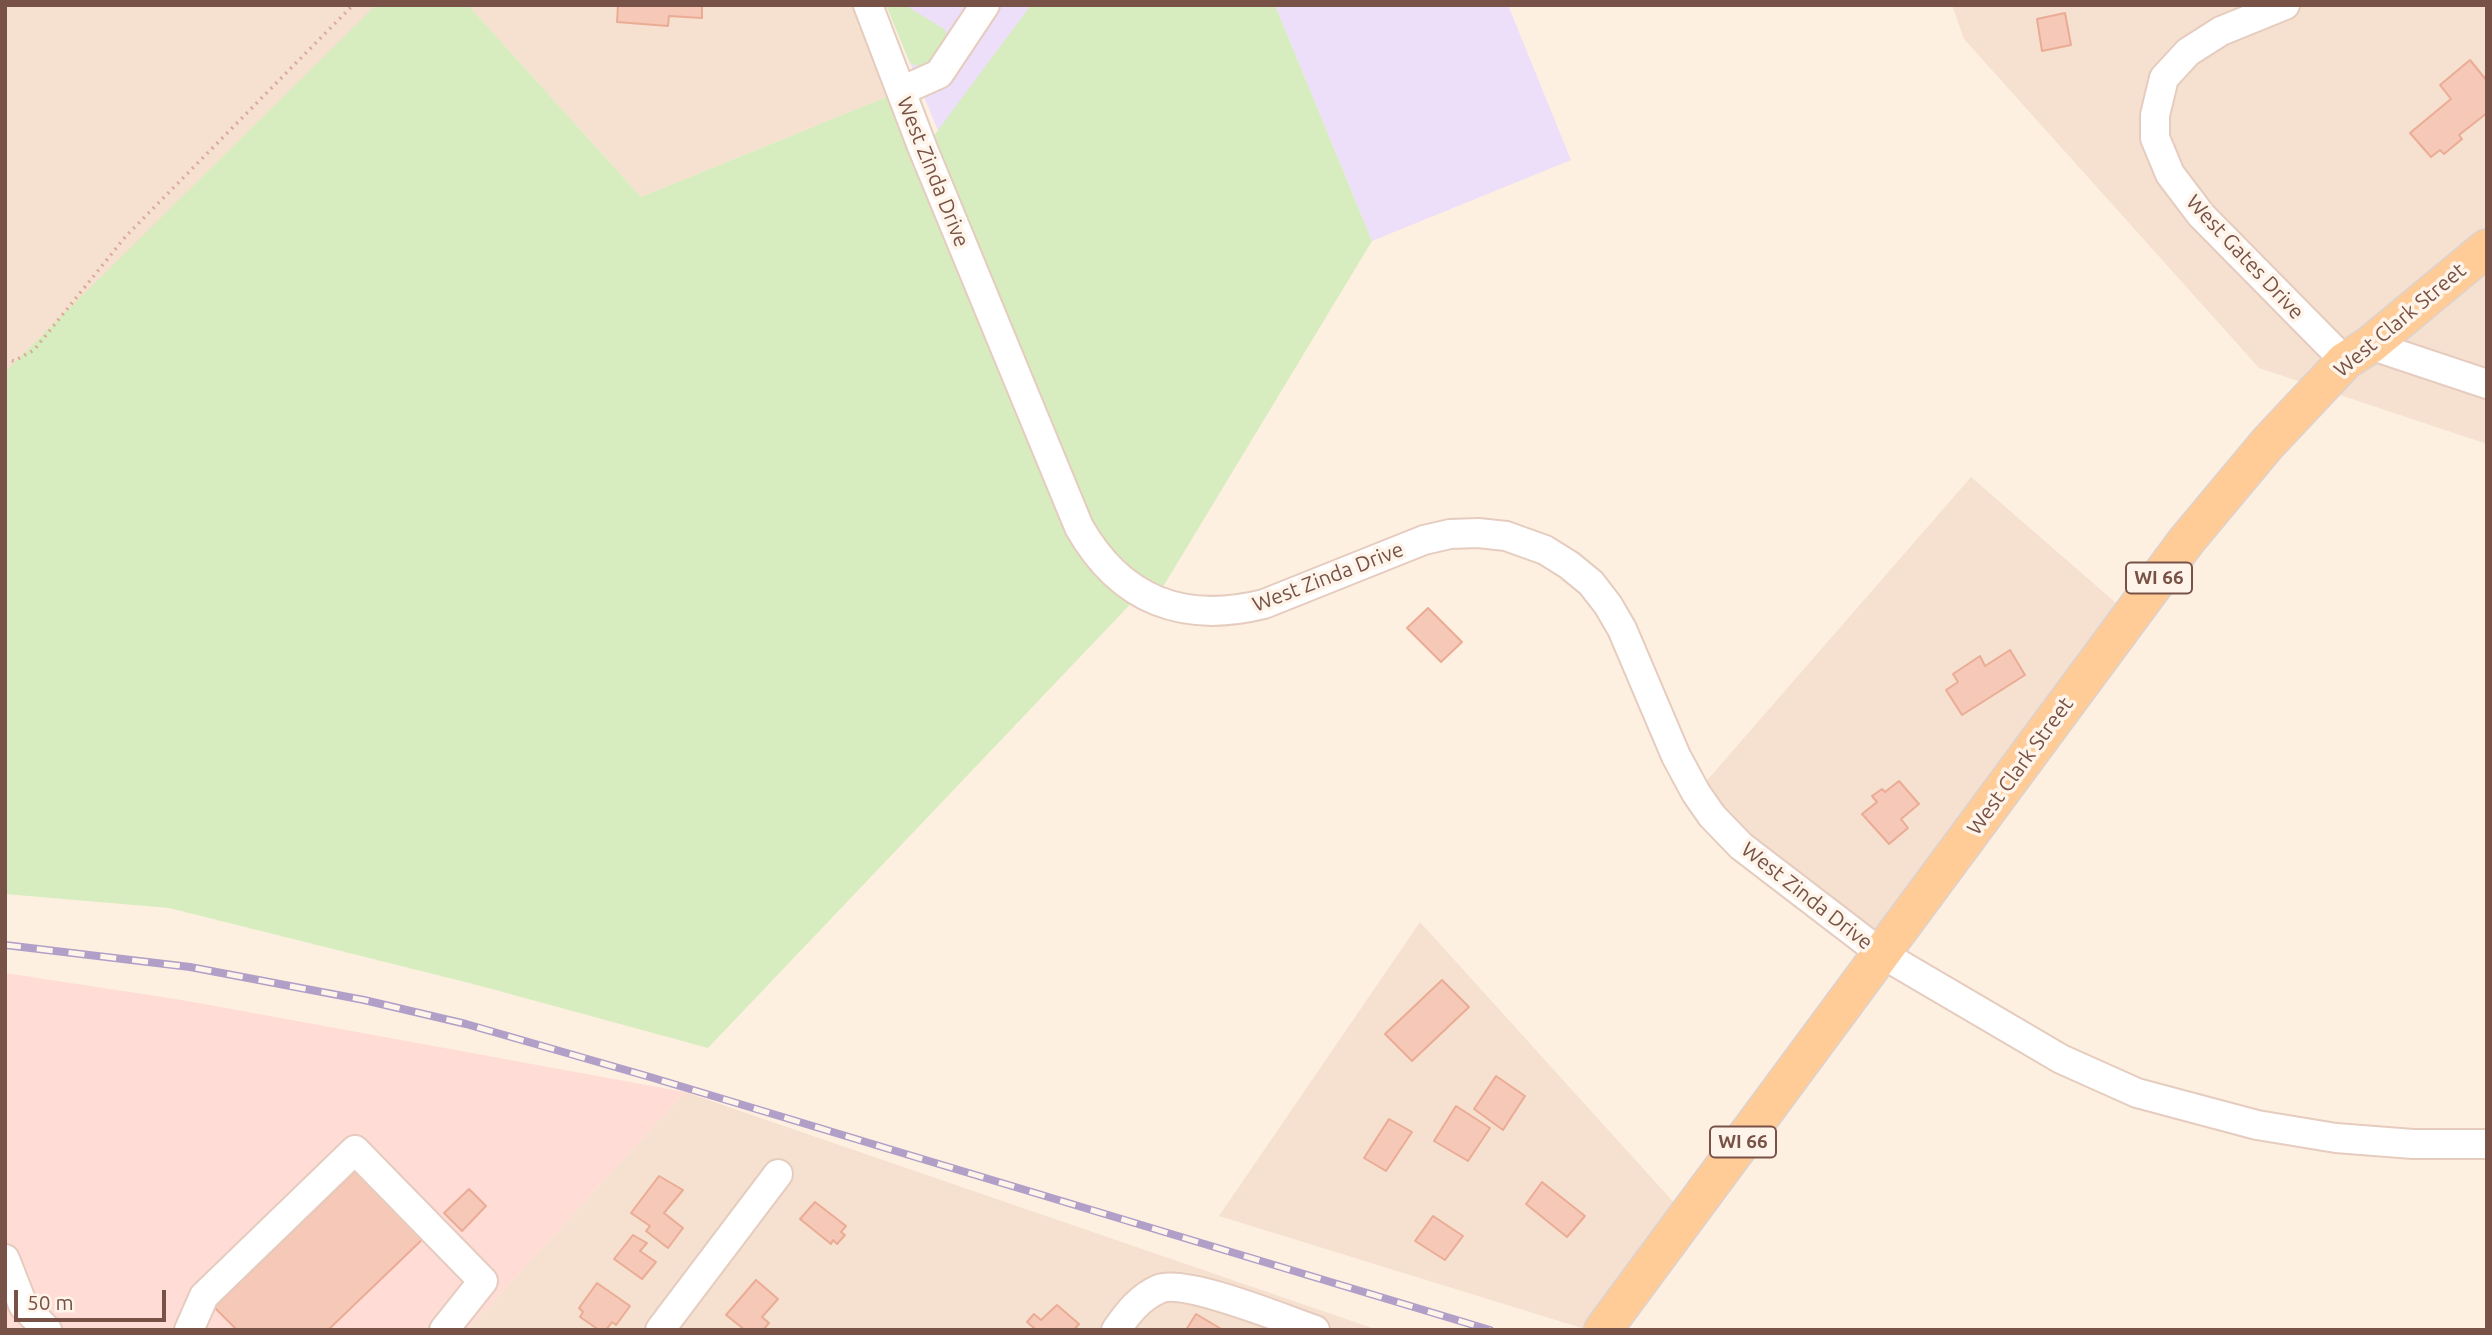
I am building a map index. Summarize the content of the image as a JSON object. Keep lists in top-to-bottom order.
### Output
{
  "streets": {
    "main road": ["West Clark Street", "WI 66"],
    "street": ["West Zinda Drive", "West Gates Drive"]
  },
  "crossings": [
    ["West Zinda Drive", "West Clark Street"],
    ["West Gates Drive", "West Clark Street"]
  ],
  "scale_bar": "50 m"
}
